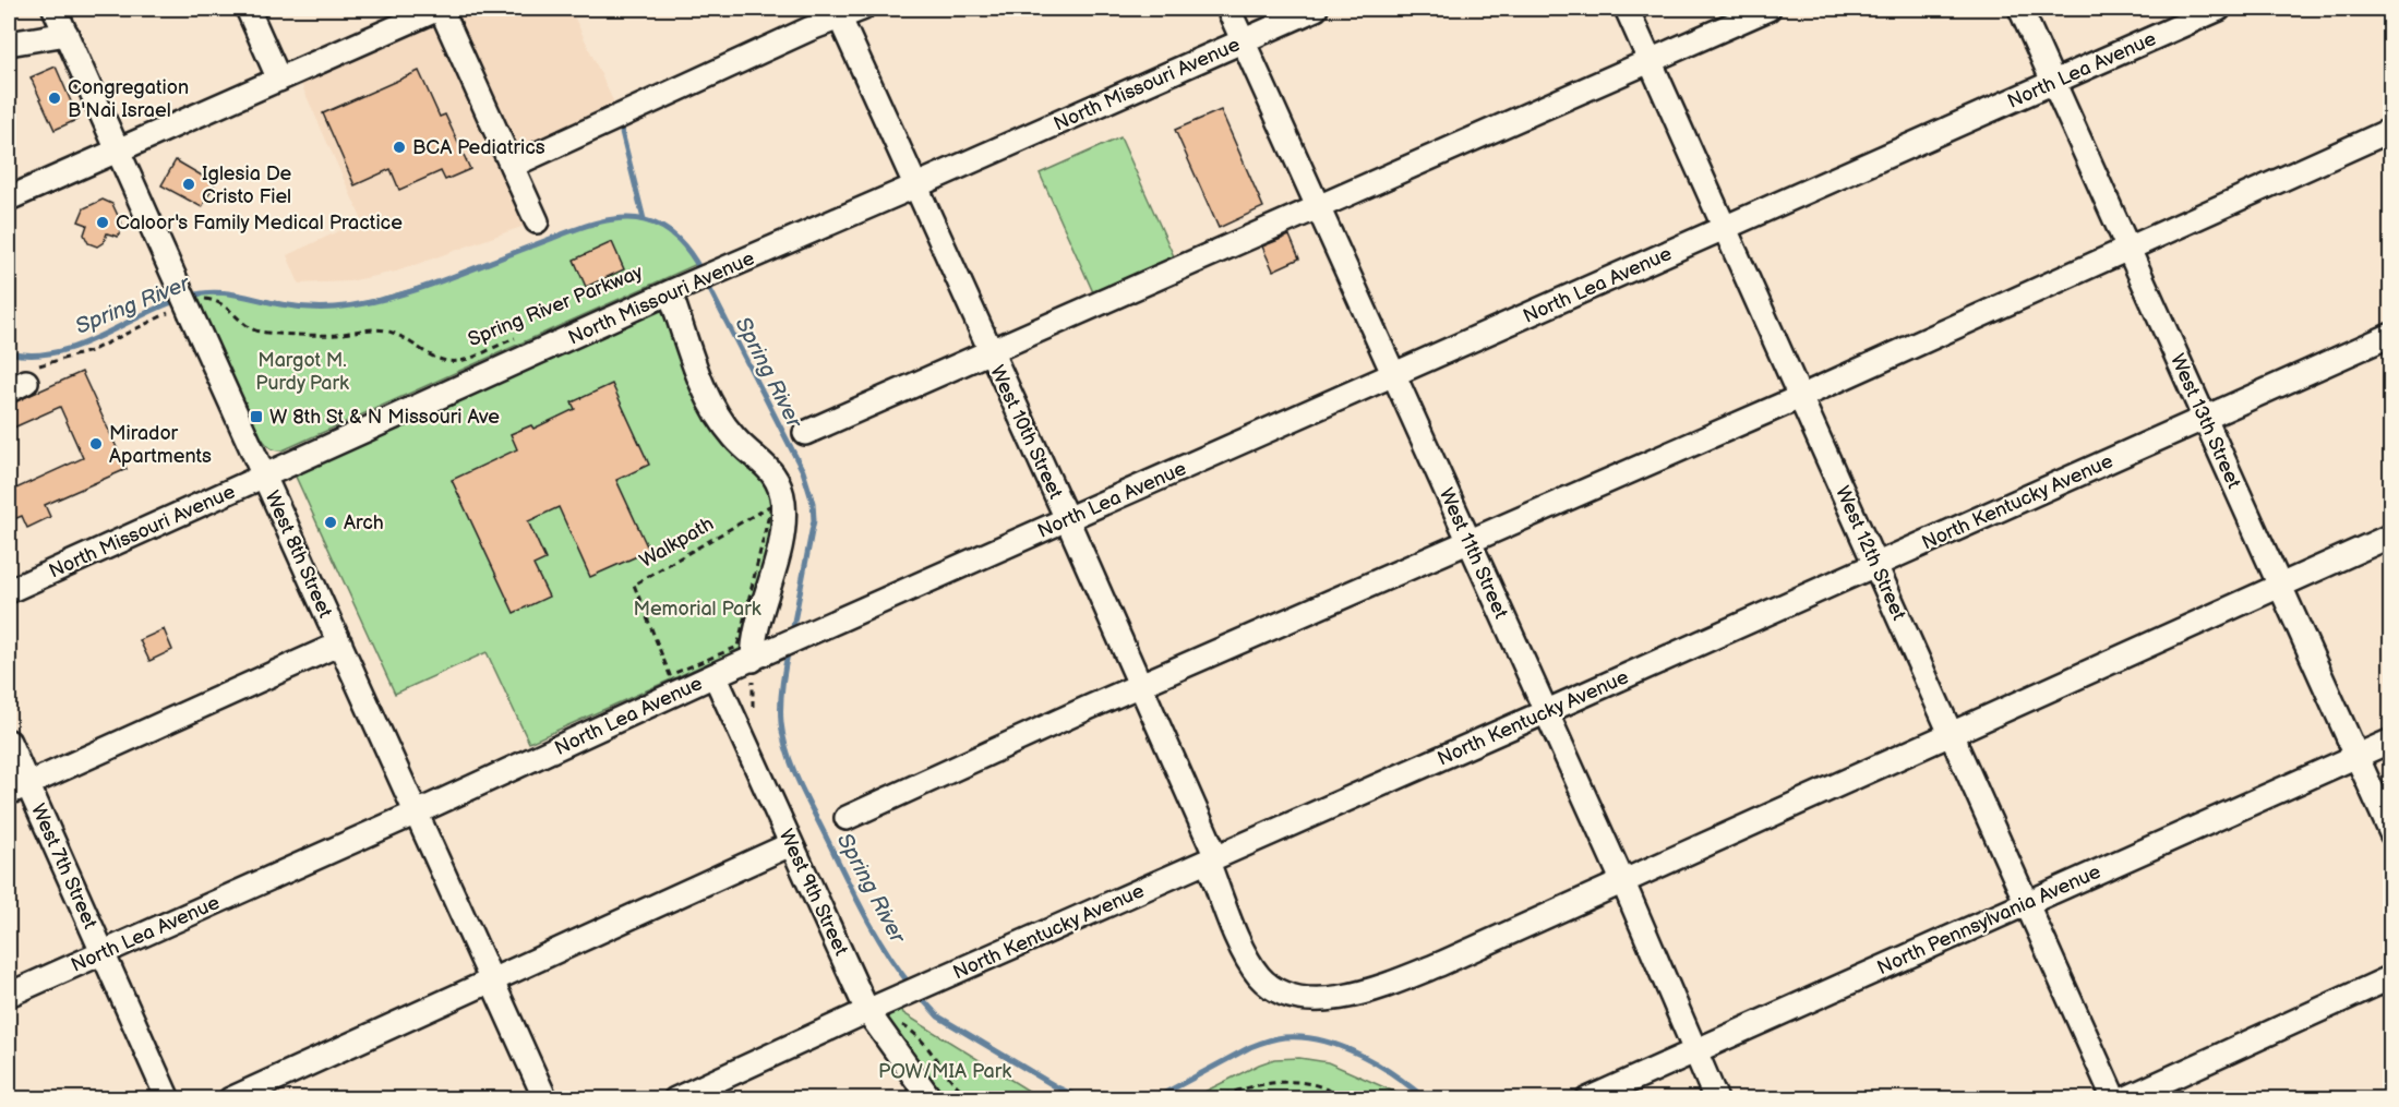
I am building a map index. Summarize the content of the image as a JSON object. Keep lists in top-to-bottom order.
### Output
{
  "streets": {
    "street": [
      "North Lea Avenue",
      "North Missouri Avenue",
      "West 13th Street",
      "West 10th Street",
      "North Kentucky Avenue",
      "West 11th Street",
      "West 12th Street",
      "West 8th Street",
      "West 7th Street",
      "West 9th Street",
      "North Pennsylvania Avenue"
    ],
    "path": ["Spring River Parkway", "Walkpath"]
  },
  "crossings": [
    ["North Lea Avenue", "West 13th Street"],
    ["North Lea Avenue", "West 10th Street"],
    ["North Lea Avenue", "West 11th Street"],
    ["North Lea Avenue", "West 12th Street"],
    ["North Lea Avenue", "West 8th Street"],
    ["North Lea Avenue", "West 7th Street"],
    ["North Lea Avenue", "West 9th Street"],
    ["North Missouri Avenue", "West 10th Street"],
    ["North Missouri Avenue", "West 11th Street"],
    ["North Missouri Avenue", "West 8th Street"],
    ["Spring River Parkway", "West 8th Street"],
    ["West 13th Street", "West 10th Street"],
    ["West 13th Street", "North Kentucky Avenue"],
    ["West 13th Street", "North Pennsylvania Avenue"],
    ["West 10th Street", "North Kentucky Avenue"],
    ["West 10th Street", "West 11th Street"],
    ["West 10th Street", "West 12th Street"],
    ["North Kentucky Avenue", "West 11th Street"],
    ["North Kentucky Avenue", "West 12th Street"],
    ["North Kentucky Avenue", "West 9th Street"],
    ["West 11th Street", "North Pennsylvania Avenue"],
    ["West 12th Street", "North Pennsylvania Avenue"]
  ],
  "water": ["Spring River"],
  "parks": ["Margot M. Purdy Park", "Memorial Park", "POW/MIA Park"],
  "places": {
    "other": [
      "Congregation B'Nai Israel",
      "BCA Pediatrics",
      "Iglesia De Cristo Fiel",
      "Caloor's Family Medical Practice",
      "Mirador Apartments",
      "Arch"
    ],
    "transit": ["W 8th St & N Missouri Ave"]
  }
}
